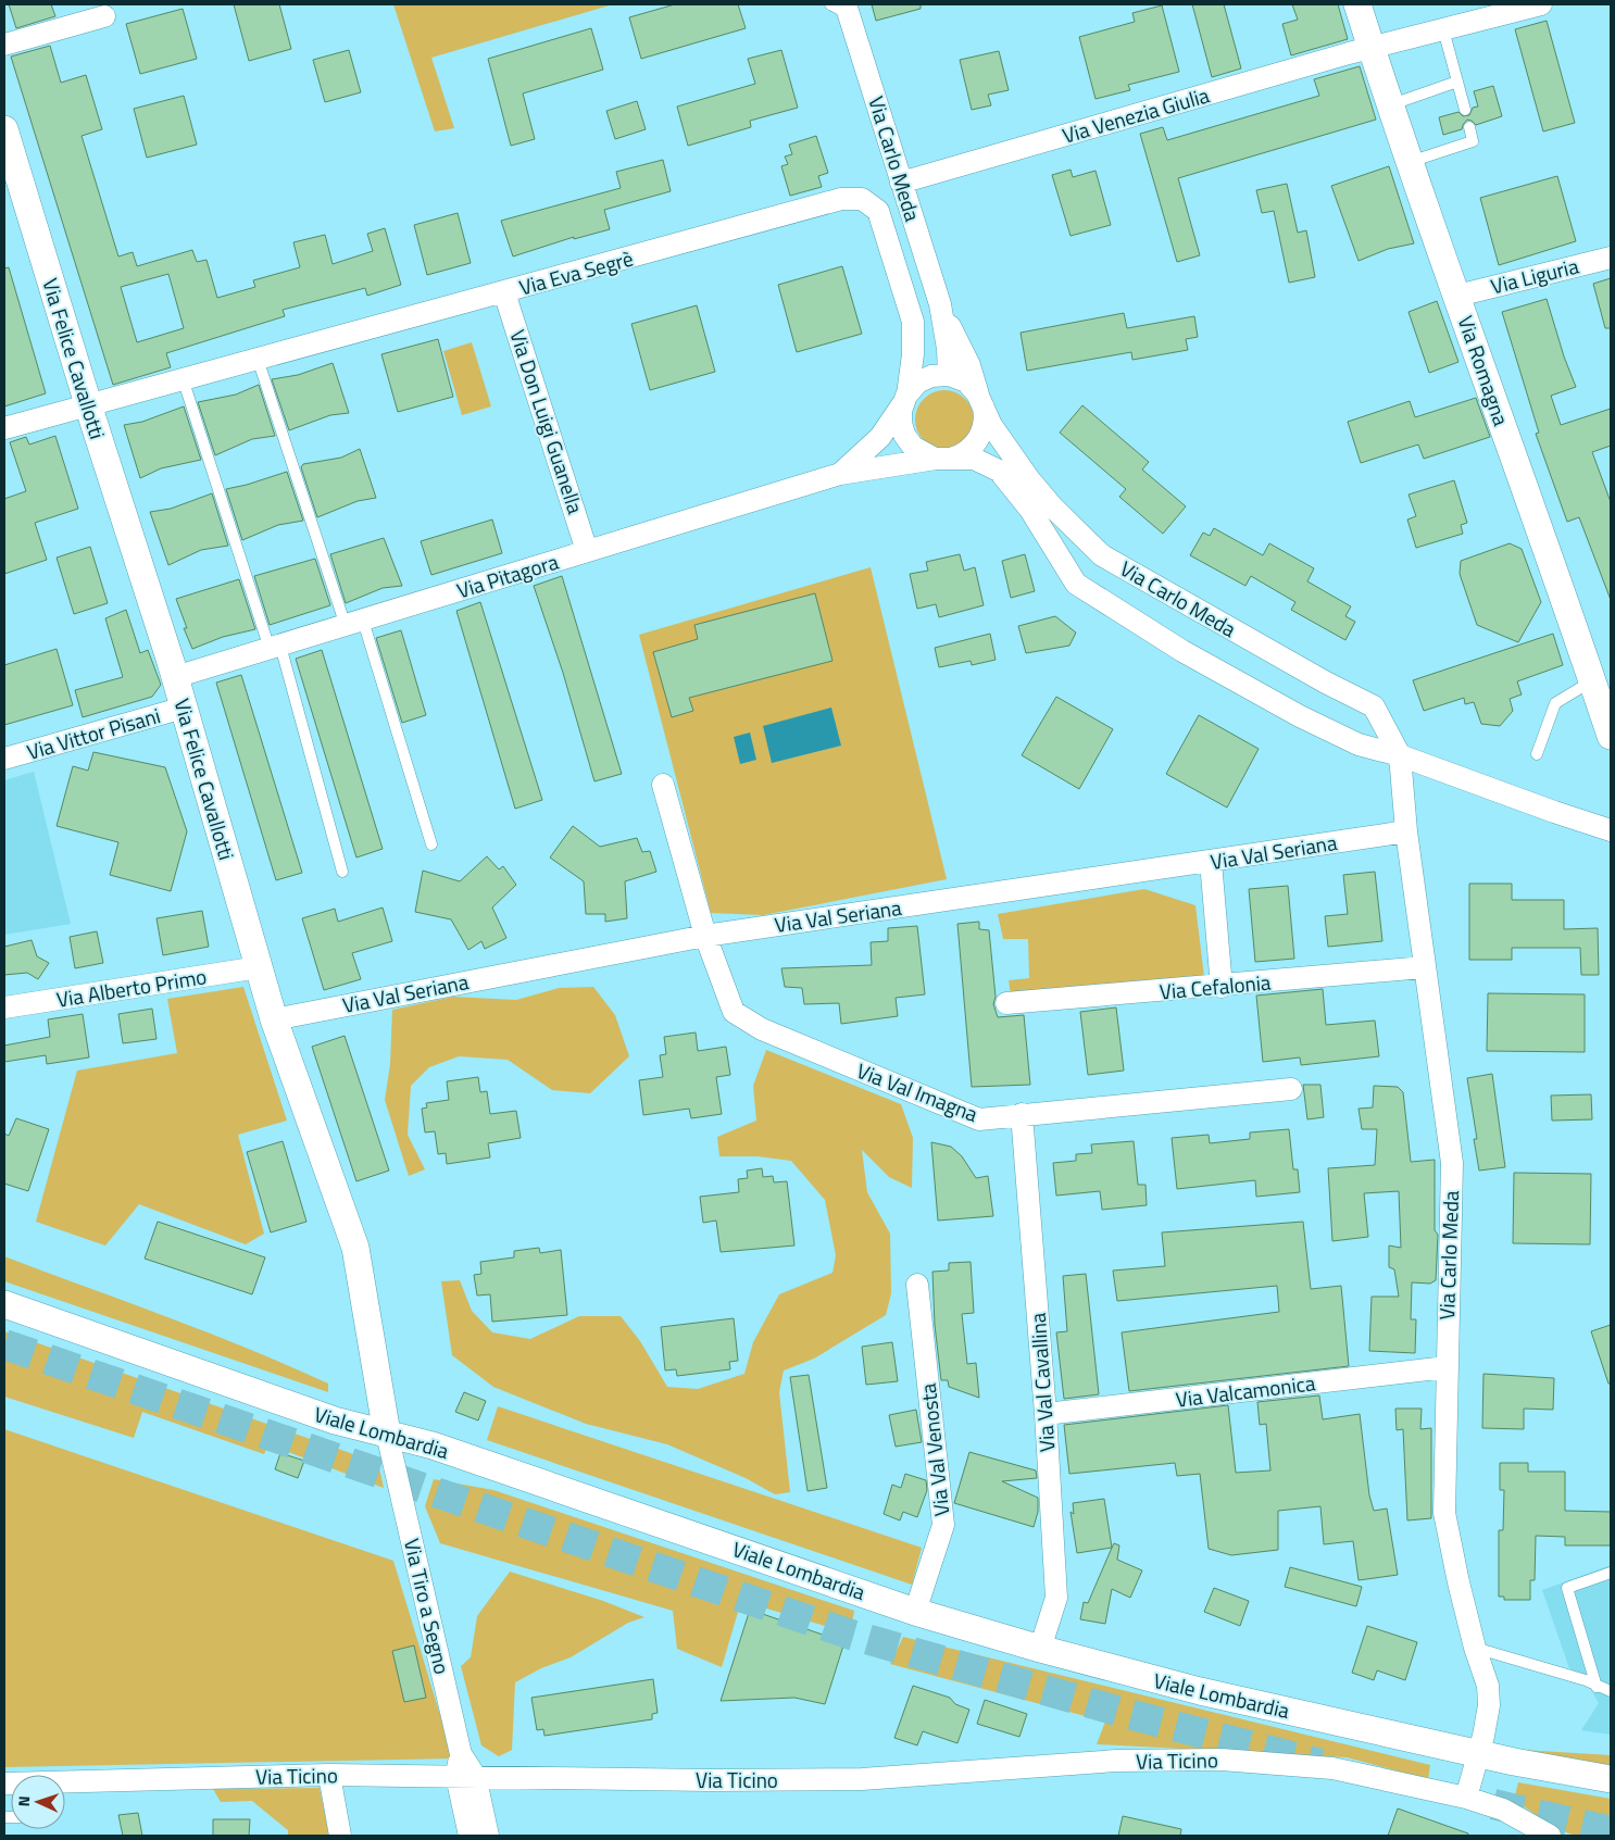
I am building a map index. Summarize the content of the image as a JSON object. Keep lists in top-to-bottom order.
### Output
{
  "streets": {
    "street": [
      "Via Venezia Giulia",
      "Via Carlo Meda",
      "Via Eva Segrè",
      "Via Liguria",
      "Via Felice Cavallotti",
      "Via Romagna",
      "Via Don Luigi Guanella",
      "Via Pitagora",
      "Via Vittor Pisani",
      "Via Val Seriana",
      "Via Cefalonia",
      "Via Alberto Primo",
      "Via Val Imagna",
      "Via Val Cavallina",
      "Via Valcamonica",
      "Viale Lombardia",
      "Via Val Venosta",
      "Via Tiro a Segno",
      "Via Ticino"
    ]
  },
  "crossings": [
    ["Via Venezia Giulia", "Via Carlo Meda"],
    ["Via Venezia Giulia", "Via Romagna"],
    ["Via Carlo Meda", "Via Eva Segrè"],
    ["Via Carlo Meda", "Via Pitagora"],
    ["Via Carlo Meda", "Via Val Seriana"],
    ["Via Carlo Meda", "Via Cefalonia"],
    ["Via Carlo Meda", "Via Valcamonica"],
    ["Via Carlo Meda", "Viale Lombardia"],
    ["Via Carlo Meda", "Via Ticino"],
    ["Via Eva Segrè", "Via Felice Cavallotti"],
    ["Via Eva Segrè", "Via Don Luigi Guanella"],
    ["Via Eva Segrè", "Via Pitagora"],
    ["Via Liguria", "Via Romagna"],
    ["Via Felice Cavallotti", "Via Pitagora"],
    ["Via Felice Cavallotti", "Via Vittor Pisani"],
    ["Via Felice Cavallotti", "Via Val Seriana"],
    ["Via Felice Cavallotti", "Via Alberto Primo"],
    ["Via Felice Cavallotti", "Viale Lombardia"],
    ["Via Felice Cavallotti", "Via Tiro a Segno"],
    ["Via Don Luigi Guanella", "Via Pitagora"],
    ["Via Val Seriana", "Via Val Imagna"],
    ["Via Val Imagna", "Via Val Cavallina"],
    ["Via Val Cavallina", "Via Valcamonica"],
    ["Via Val Cavallina", "Viale Lombardia"],
    ["Viale Lombardia", "Via Val Venosta"],
    ["Viale Lombardia", "Via Tiro a Segno"],
    ["Via Tiro a Segno", "Via Ticino"]
  ],
  "north": "left"
}
